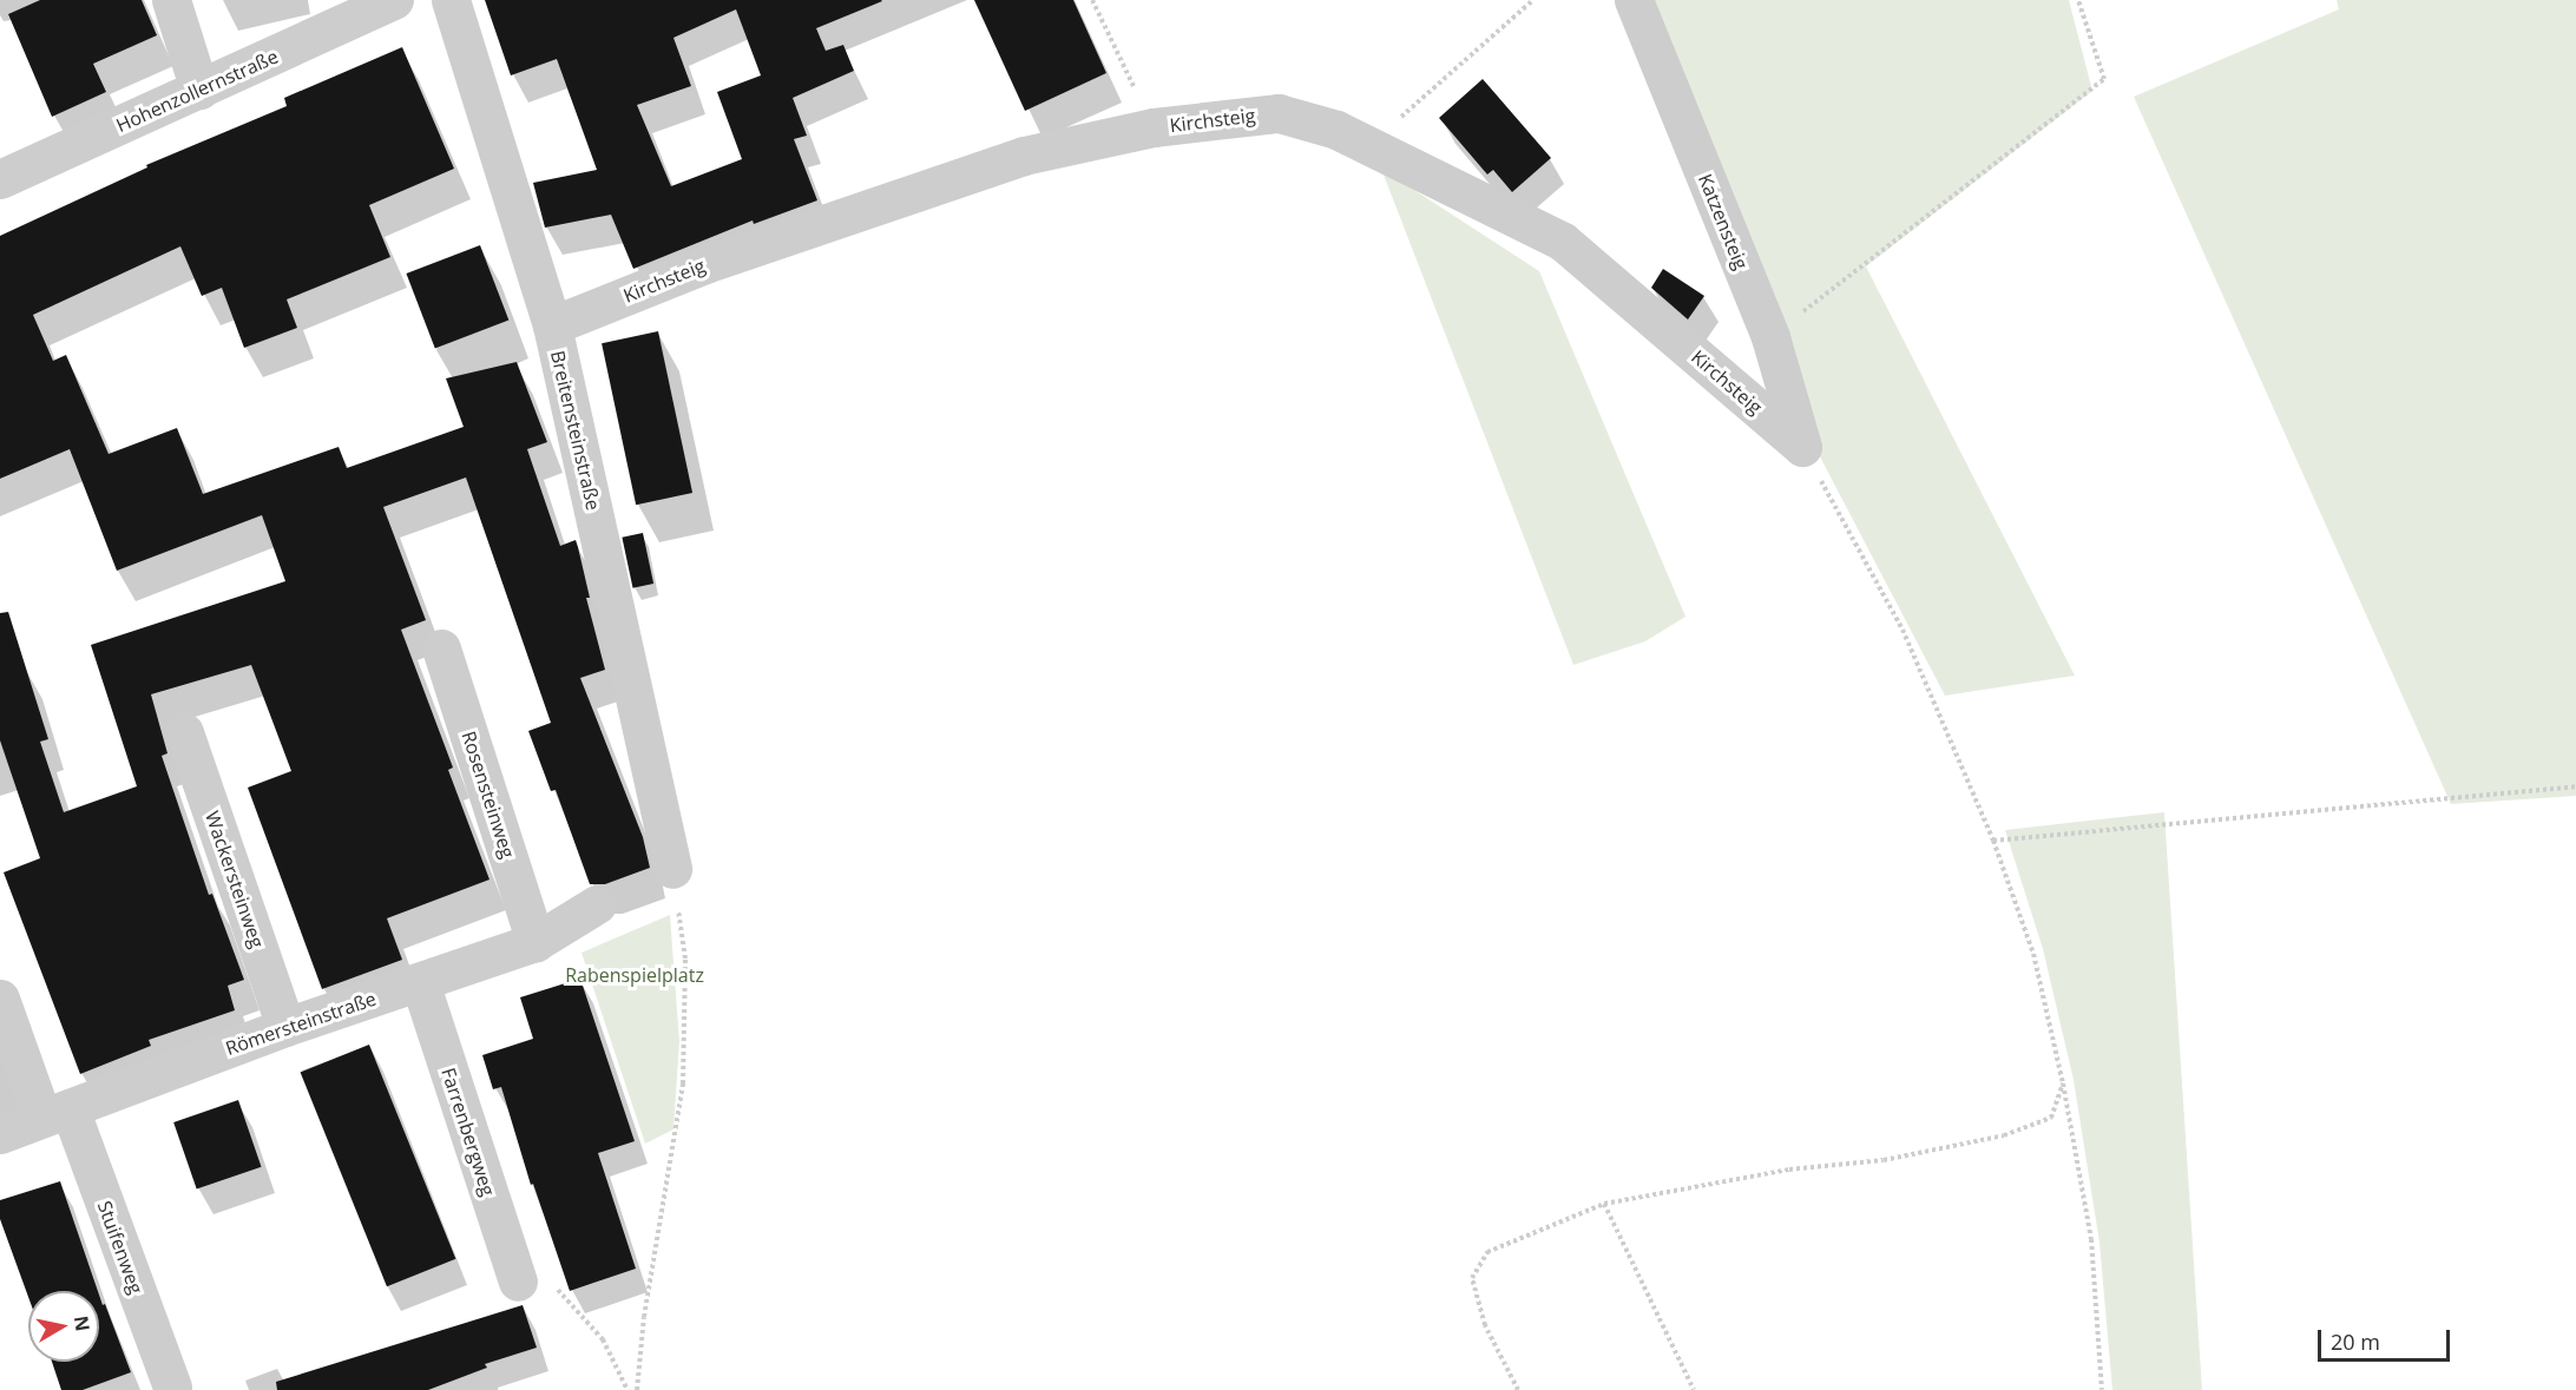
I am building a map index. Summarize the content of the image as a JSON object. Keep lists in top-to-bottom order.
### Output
{
  "streets": {
    "street": [
      "Hohenzollernstraße",
      "Kirchsteig",
      "Katzensteig",
      "Breitensteinstraße",
      "Rosensteinweg",
      "Wackersteinweg",
      "Römersteinstraße",
      "Farrenbergweg",
      "Stuifenweg"
    ]
  },
  "crossings": [
    ["Kirchsteig", "Katzensteig"],
    ["Kirchsteig", "Breitensteinstraße"],
    ["Rosensteinweg", "Römersteinstraße"],
    ["Wackersteinweg", "Römersteinstraße"],
    ["Römersteinstraße", "Farrenbergweg"],
    ["Römersteinstraße", "Stuifenweg"]
  ],
  "parks": ["Rabenspielplatz"],
  "scale_bar": "20 m",
  "north": "right"
}
